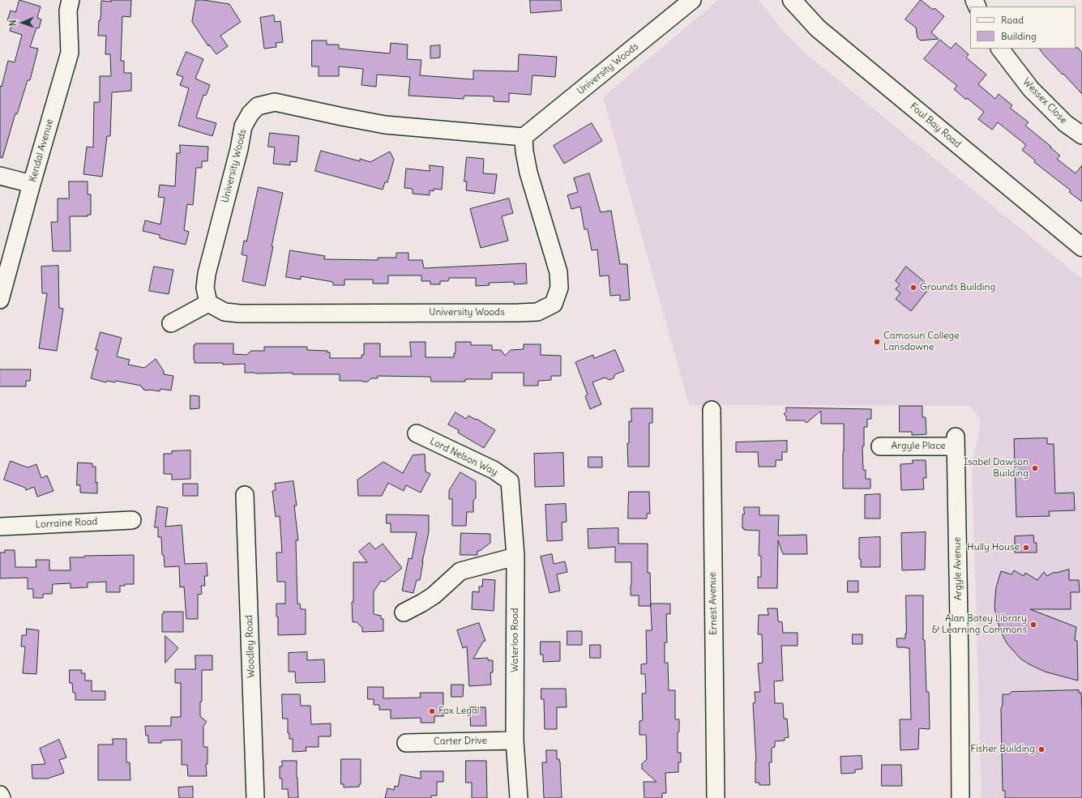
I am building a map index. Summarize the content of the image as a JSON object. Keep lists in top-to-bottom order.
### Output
{
  "streets": {
    "main road": ["Foul Bay Road"],
    "street": [
      "University Woods",
      "Wessex Close",
      "Kendal Avenue",
      "Argyle Place",
      "Lord Nelson Way",
      "Lorraine Road",
      "Argyle Avenue",
      "Ernest Avenue",
      "Waterloo Road",
      "Woodley Road",
      "Carter Drive"
    ]
  },
  "crossings": [
    ["Argyle Place", "Argyle Avenue"],
    ["Lord Nelson Way", "Waterloo Road"],
    ["Waterloo Road", "Carter Drive"]
  ],
  "places": [
    "Grounds Building",
    "Camosun College Lansdowne",
    "Isabel Dawson Building",
    "Hully House",
    "Alan Batey Library & Learning Commons",
    "Fox Legal",
    "Fisher Building"
  ],
  "legend": ["Road", "Building"],
  "north": "left"
}
